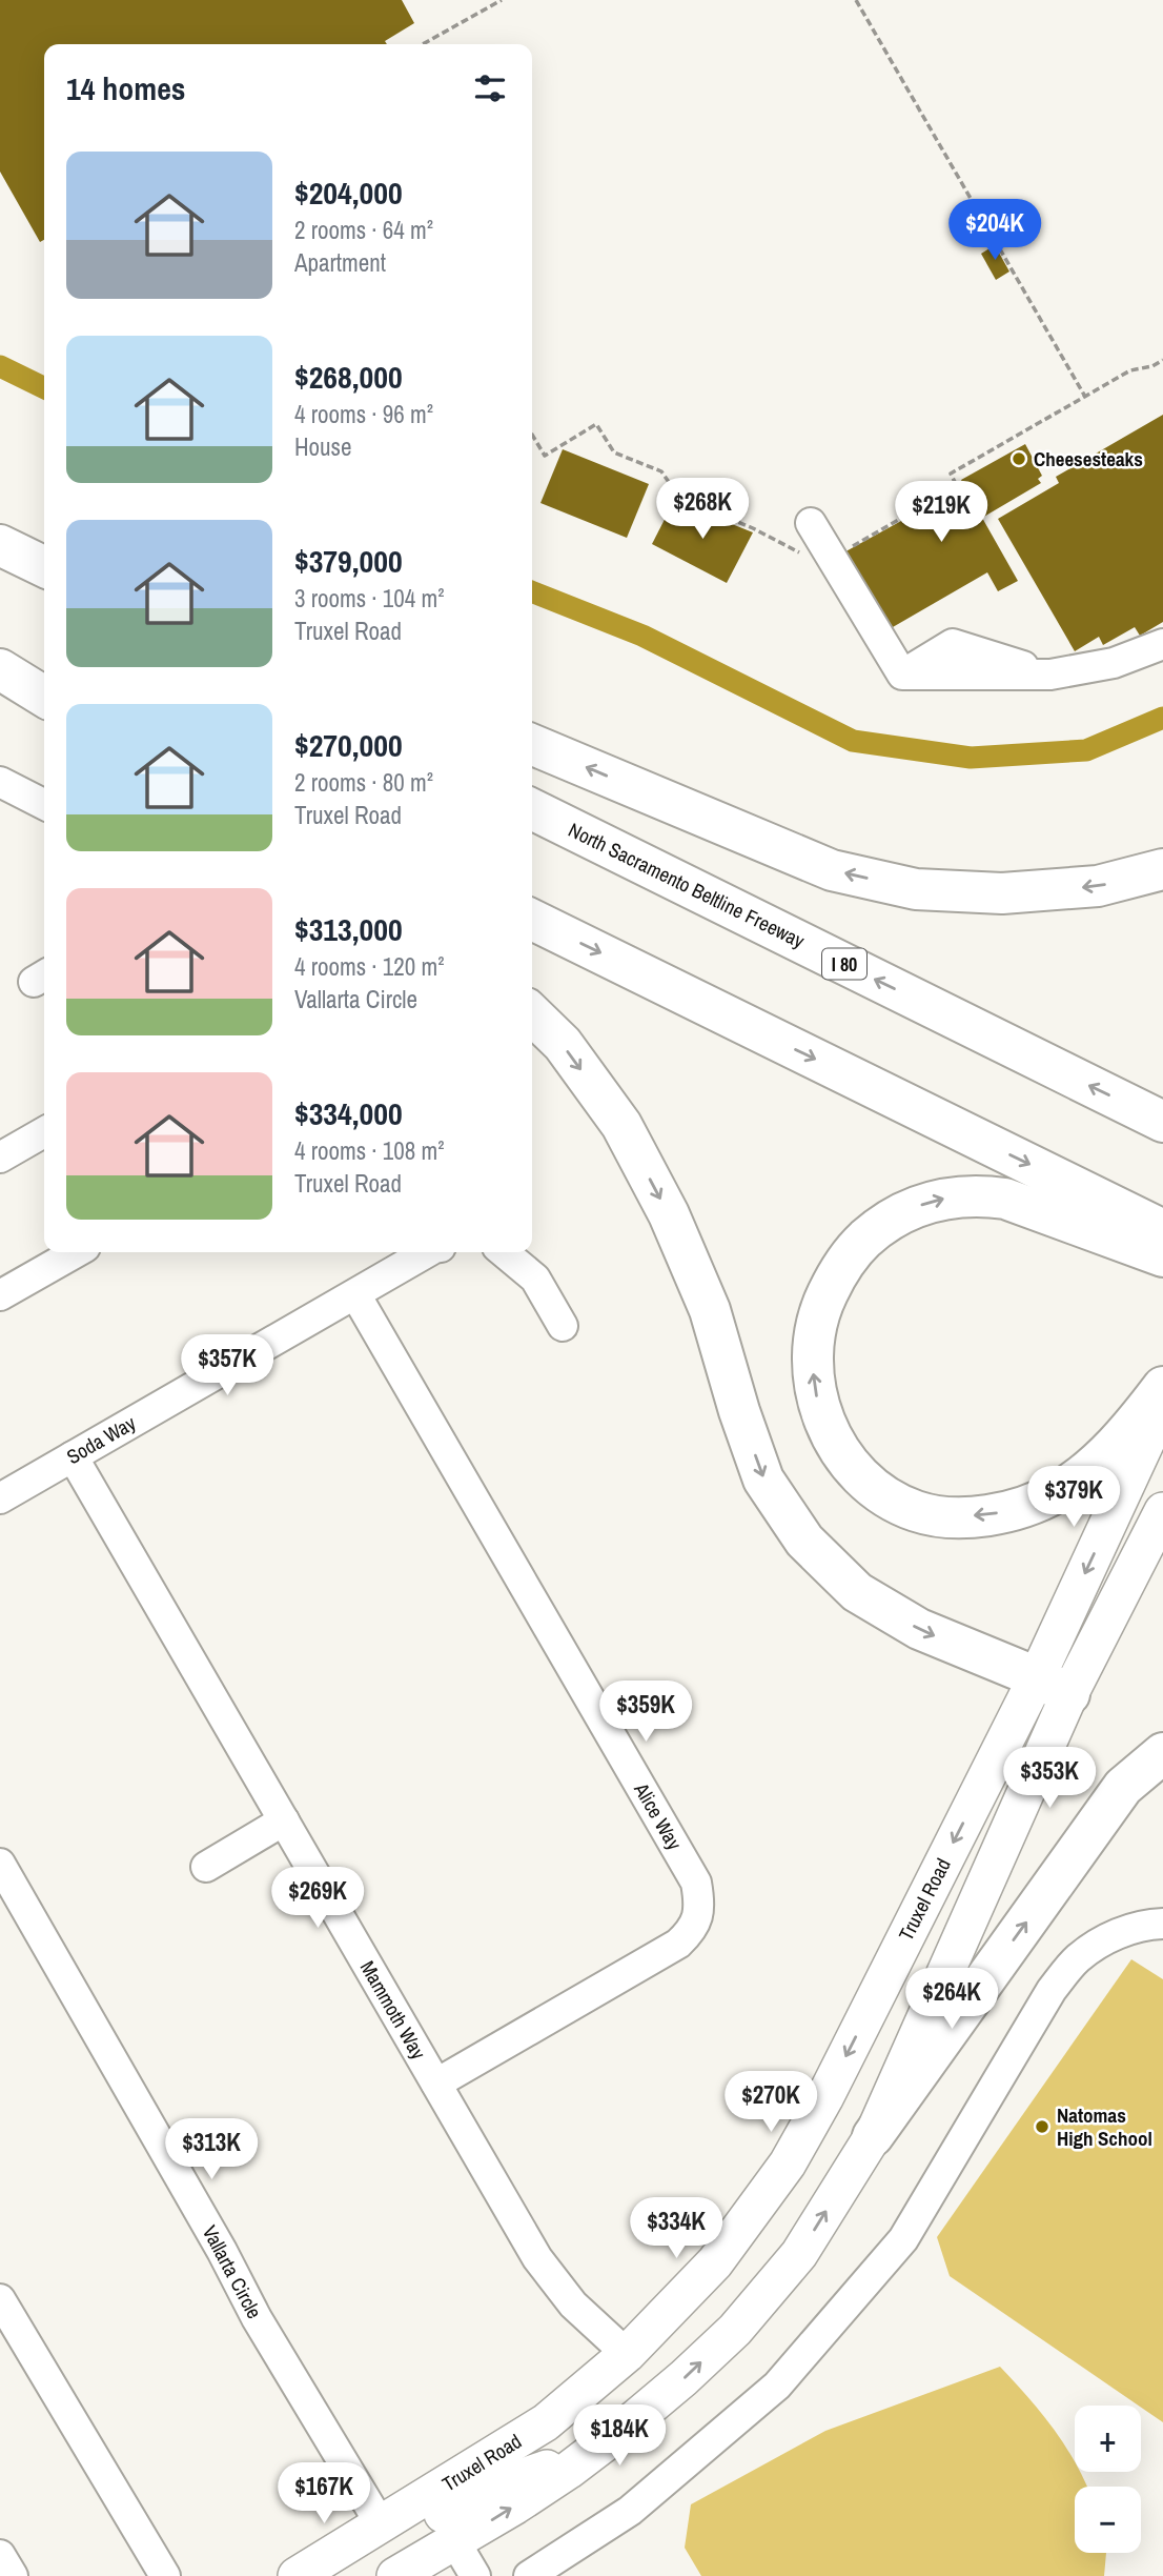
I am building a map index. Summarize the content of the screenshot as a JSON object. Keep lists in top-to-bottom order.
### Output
{
  "streets": {
    "highway": ["North Sacramento Beltline Freeway", "I 80"],
    "main road": ["Truxel Road"],
    "street": [
      "Soda Way",
      "Alice Way",
      "Mammoth Way",
      "Vallarta Circle"
    ]
  },
  "crossings": [
    ["Soda Way", "Alice Way"],
    ["Soda Way", "Mammoth Way"],
    ["Alice Way", "Mammoth Way"],
    ["Truxel Road", "Mammoth Way"],
    ["Truxel Road", "Vallarta Circle"]
  ],
  "places": ["Cheesesteaks", "Natomas High School"],
  "page": {
    "heading": "14 homes",
    "list": [
      {
        "name": "$204,000",
        "note": "2 rooms · 64 m² · Apartment"
      },
      {
        "name": "$268,000",
        "note": "4 rooms · 96 m² · House"
      },
      {
        "name": "$379,000",
        "note": "3 rooms · 104 m² · Truxel Road"
      },
      {
        "name": "$270,000",
        "note": "2 rooms · 80 m² · Truxel Road"
      },
      {
        "name": "$313,000",
        "note": "4 rooms · 120 m² · Vallarta Circle"
      },
      {
        "name": "$334,000",
        "note": "4 rooms · 108 m² · Truxel Road"
      }
    ],
    "price": [
      "$204K",
      "$268K",
      "$219K",
      "$357K",
      "$379K",
      "$359K",
      "$353K",
      "$269K",
      "$264K",
      "$270K",
      "$313K",
      "$334K",
      "$184K",
      "$167K"
    ],
    "map_buttons": ["+", "−"]
  }
}
